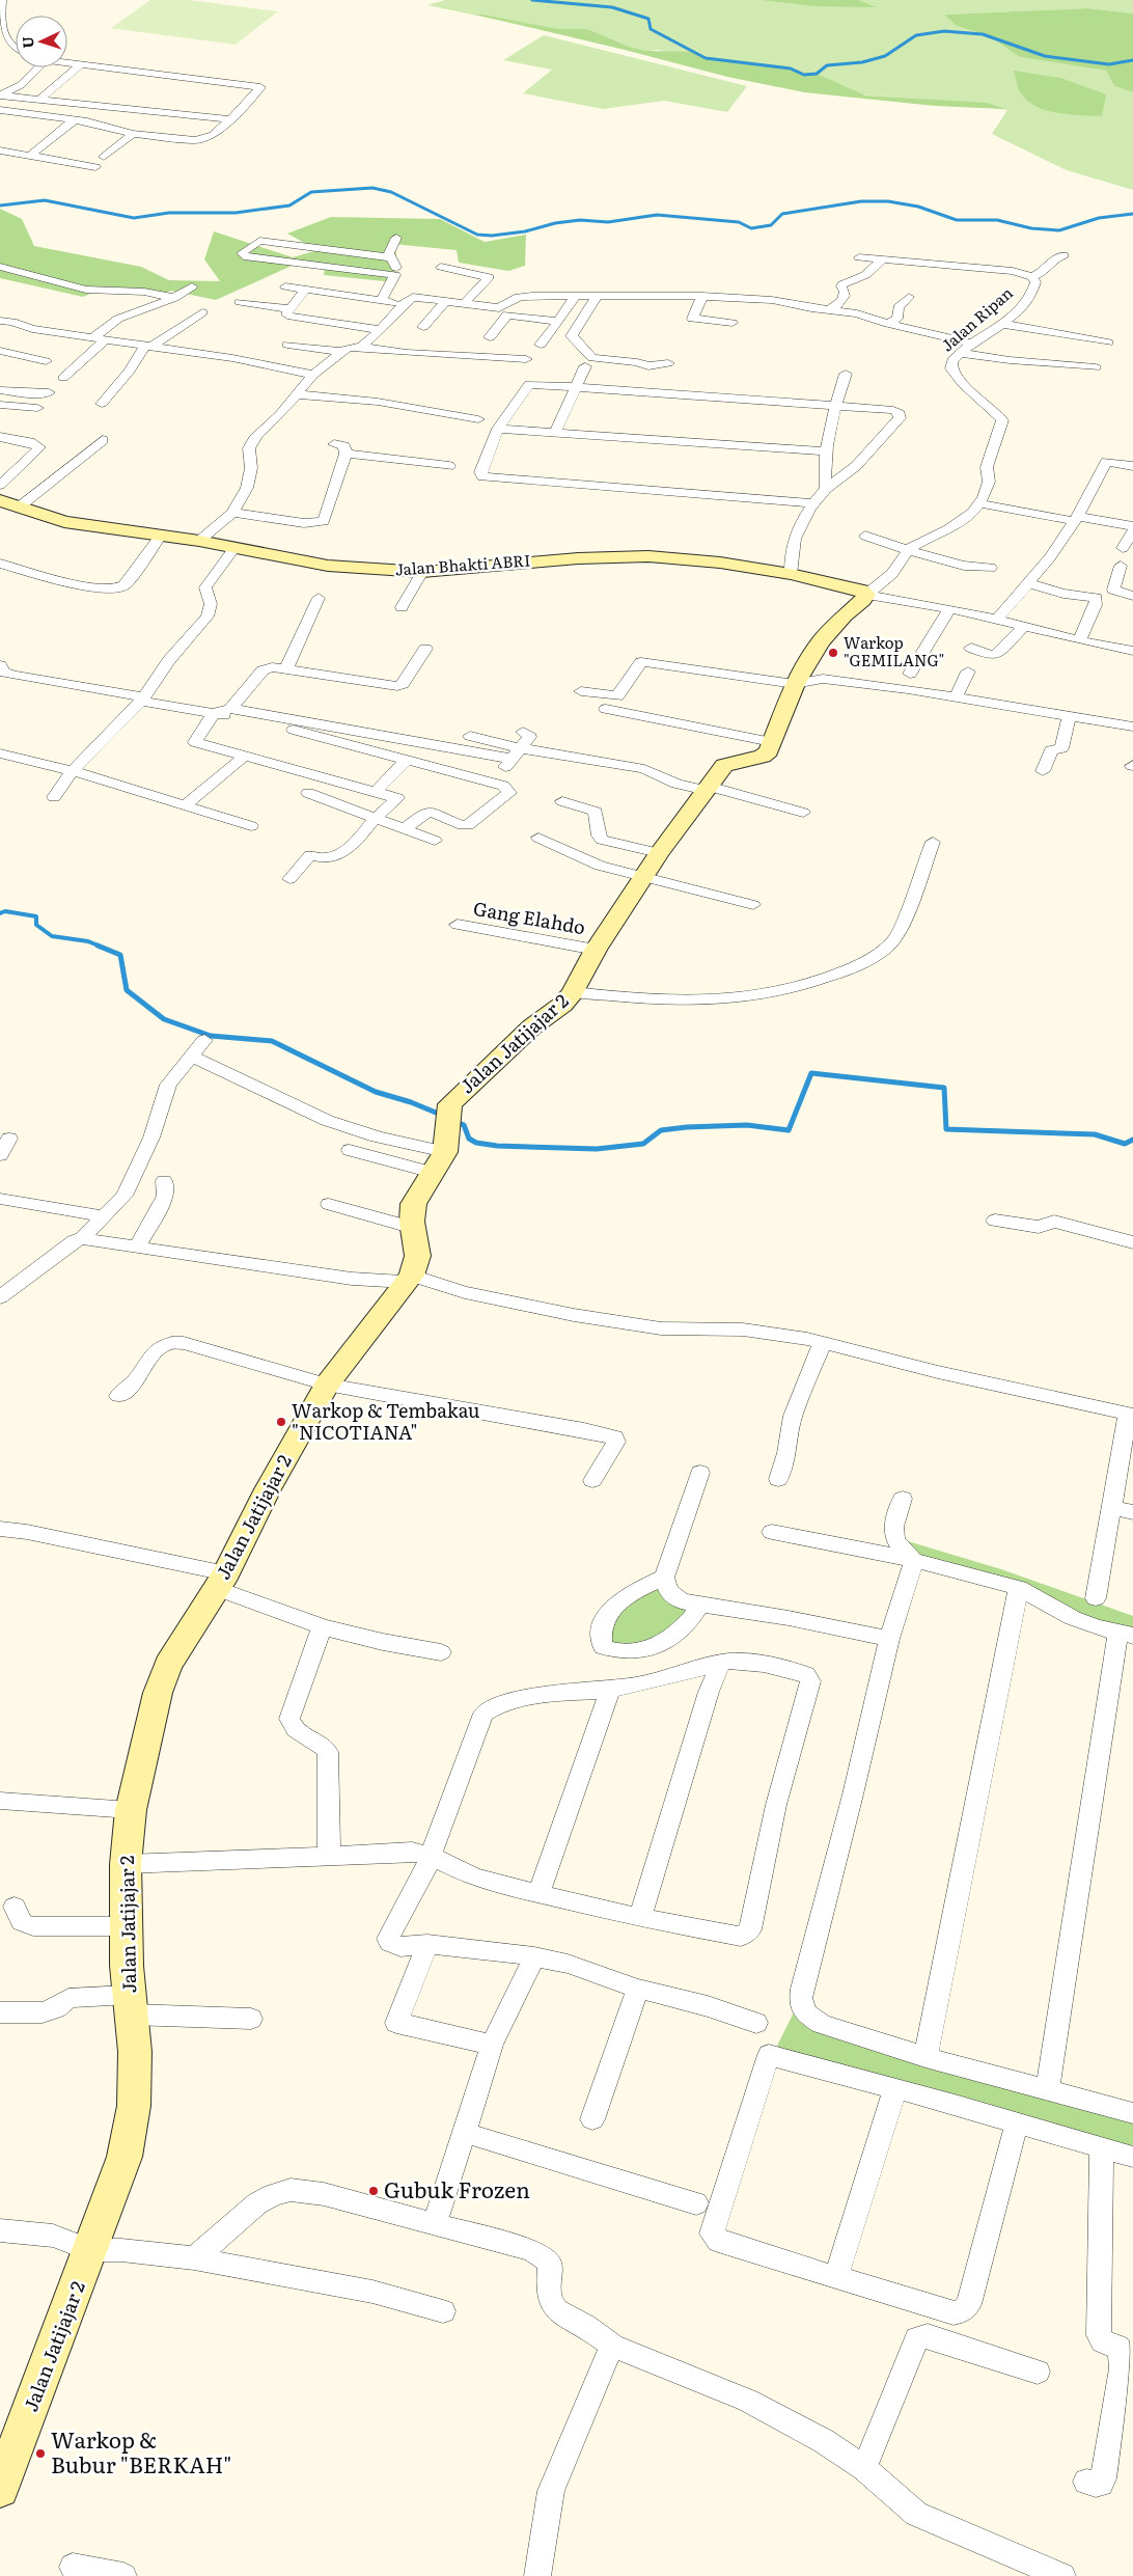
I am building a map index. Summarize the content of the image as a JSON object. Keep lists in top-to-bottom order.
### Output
{
  "streets": {
    "street": [
      "Jalan Ripan",
      "Jalan Bhakti ABRI",
      "Gang Elahdo",
      "Jalan Jatijajar 2"
    ]
  },
  "crossings": [
    ["Jalan Ripan", "Jalan Bhakti ABRI"],
    ["Jalan Ripan", "Jalan Jatijajar 2"],
    ["Jalan Bhakti ABRI", "Jalan Jatijajar 2"],
    ["Gang Elahdo", "Jalan Jatijajar 2"]
  ],
  "places": [
    "Warkop \"GEMILANG\"",
    "Warkop & Tembakau \"NICOTIANA\"",
    "Gubuk Frozen",
    "Warkop & Bubur \"BERKAH\""
  ],
  "north": "left"
}
